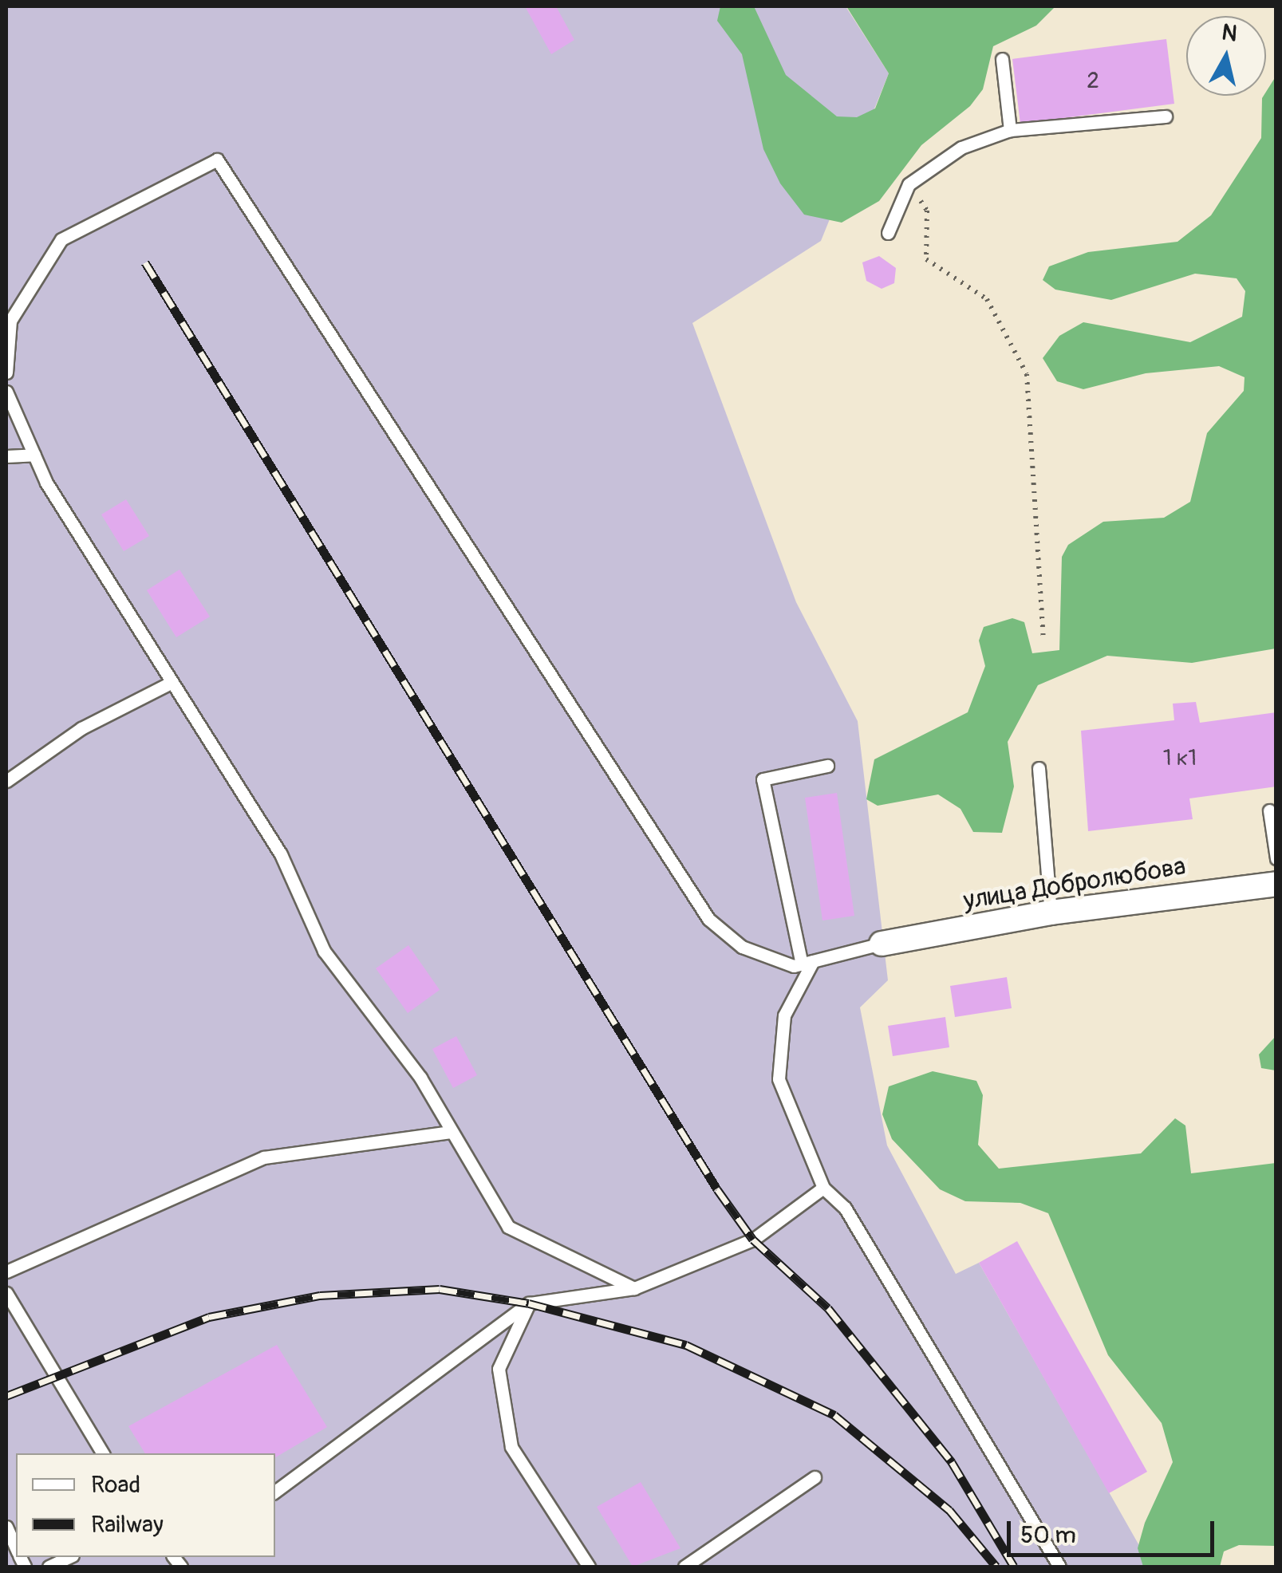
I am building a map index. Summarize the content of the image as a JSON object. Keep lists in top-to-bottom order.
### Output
{
  "streets": {
    "street": ["улица Добролюбова"]
  },
  "house_numbers": ["2", "1 к1"],
  "legend": ["Road", "Railway"],
  "scale_bar": "50 m",
  "north": "top"
}
